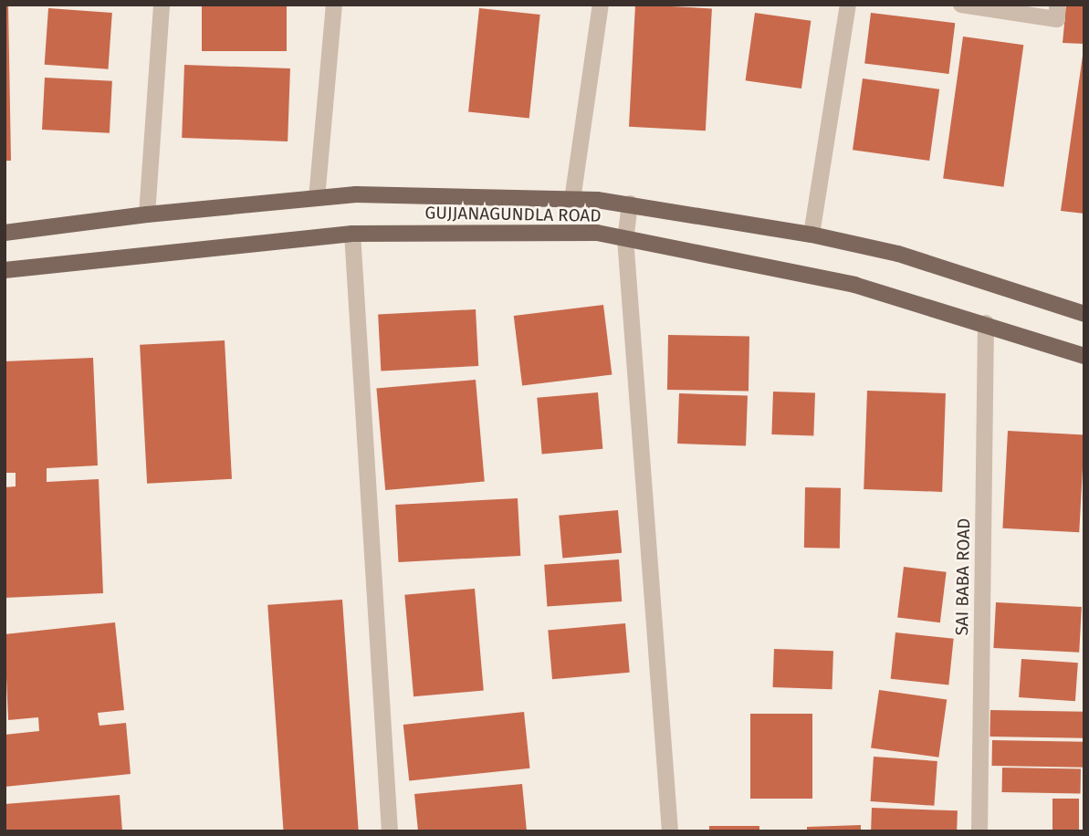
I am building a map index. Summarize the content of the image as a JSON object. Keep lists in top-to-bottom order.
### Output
{
  "streets": {
    "main road": ["GUJJANAGUNDLA ROAD"],
    "street": ["SAI BABA ROAD"]
  },
  "crossings": [
    ["GUJJANAGUNDLA ROAD", "SAI BABA ROAD"]
  ]
}
